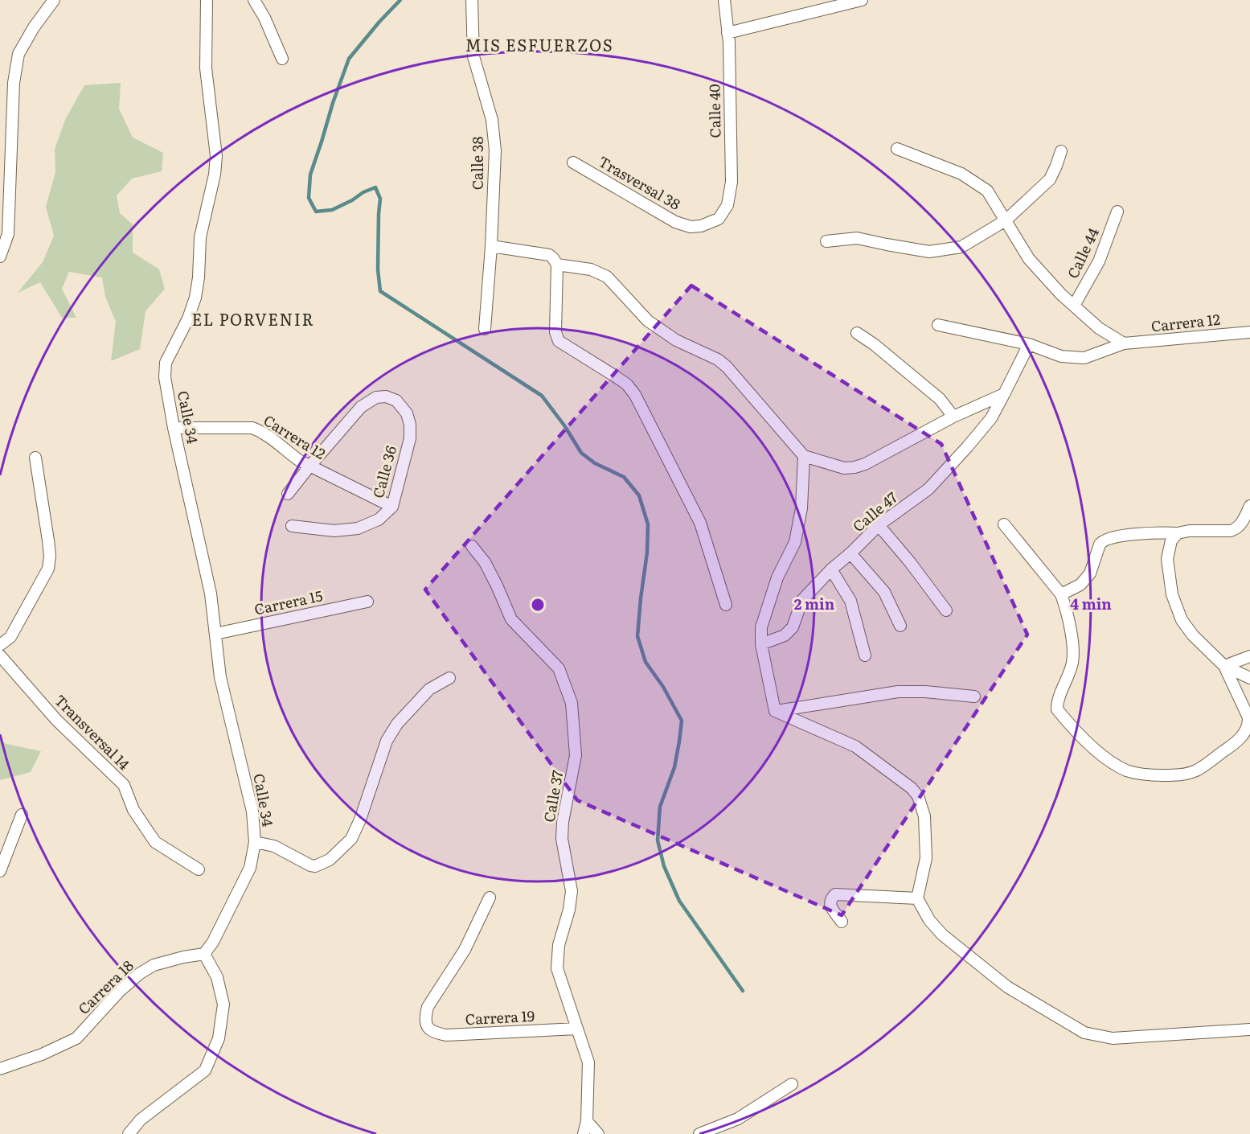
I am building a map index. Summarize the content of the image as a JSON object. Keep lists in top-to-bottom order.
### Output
{
  "streets": {
    "street": [
      "Calle 40",
      "Calle 38",
      "Trasversal 38",
      "Calle 44",
      "Carrera 12",
      "Calle 34",
      "Calle 36",
      "Calle 47",
      "Carrera 15",
      "Transversal 14",
      "Calle 37",
      "Carrera 18",
      "Carrera 19"
    ]
  },
  "crossings": [
    ["Calle 40", "Trasversal 38"],
    ["Carrera 12", "Calle 34"],
    ["Carrera 12", "Calle 36"],
    ["Carrera 12", "Calle 47"],
    ["Calle 34", "Carrera 15"],
    ["Calle 37", "Carrera 19"]
  ],
  "districts": ["MIS ESFUERZOS", "EL PORVENIR"],
  "rings": ["2 min", "4 min"]
}
